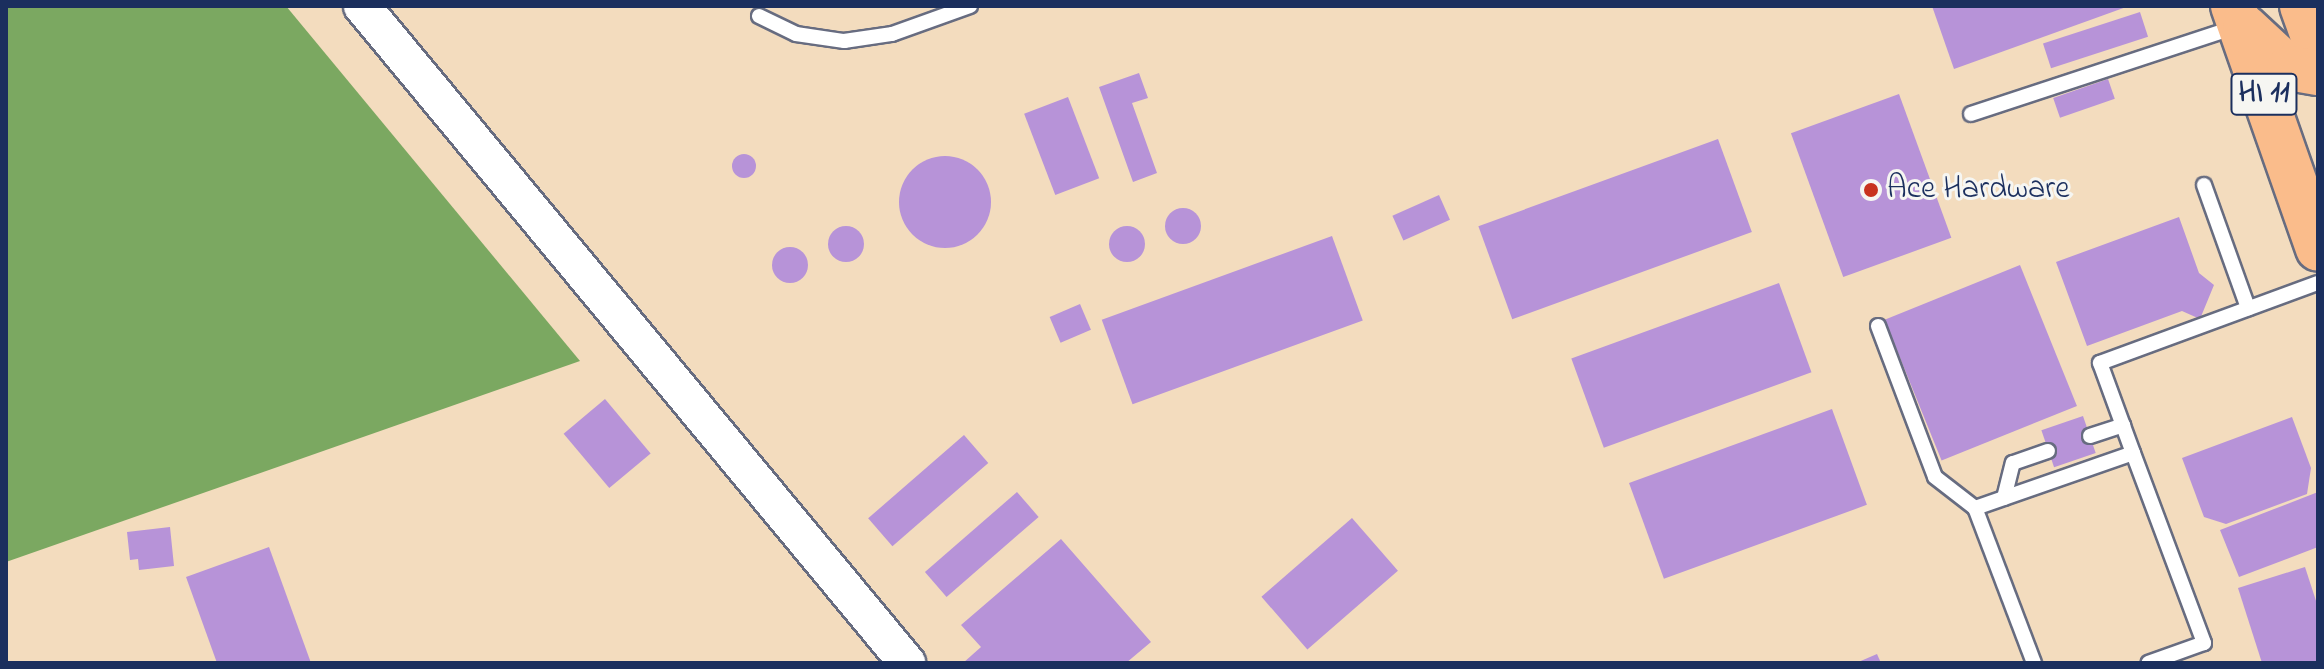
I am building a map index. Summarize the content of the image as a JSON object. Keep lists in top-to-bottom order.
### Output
{
  "streets": {
    "highway": ["HI 11"]
  },
  "places": ["Ace Hardware"]
}
